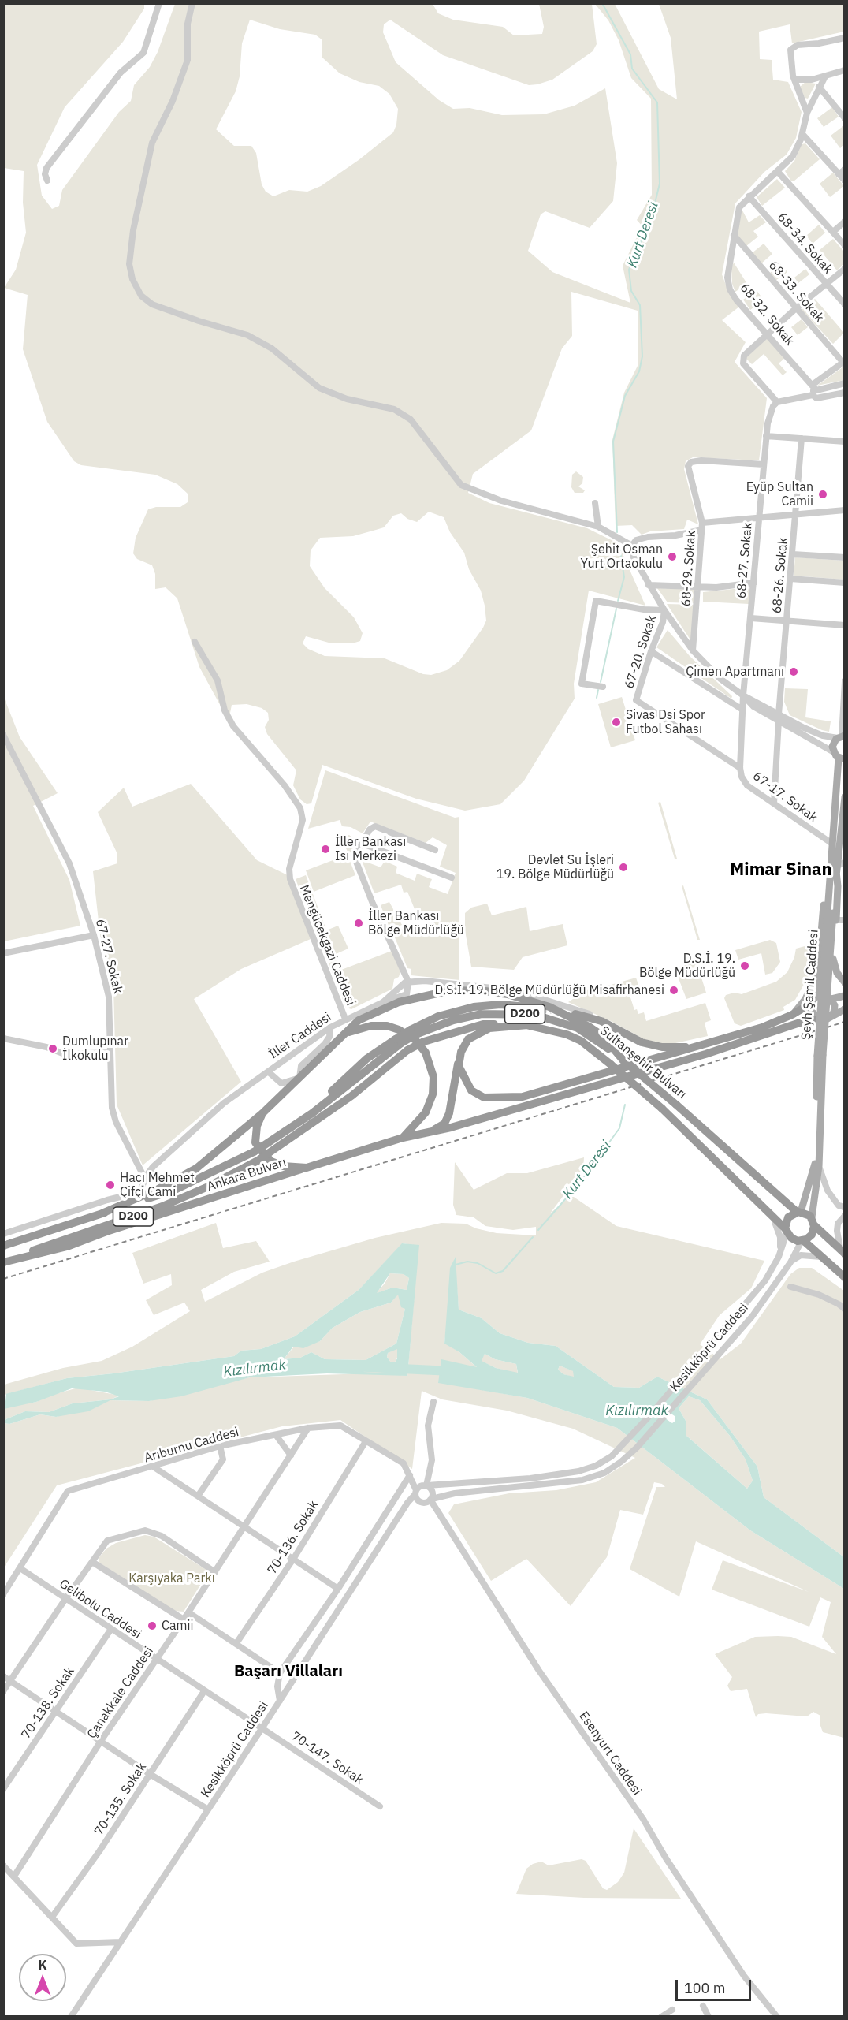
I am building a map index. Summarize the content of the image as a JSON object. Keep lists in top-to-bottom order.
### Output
{
  "streets": {
    "highway": ["D200", "Sultanşehir Bulvarı", "Ankara Bulvarı"],
    "main road": ["Şeyh Şamil Caddesi"],
    "street": [
      "68-34. Sokak",
      "68-33. Sokak",
      "68-32. Sokak",
      "68-27. Sokak",
      "68-29. Sokak",
      "68-26. Sokak",
      "67-20. Sokak",
      "67-17. Sokak",
      "Mengücekgazi Caddesi",
      "67-27. Sokak",
      "İller Caddesi",
      "Kesikköprü Caddesi",
      "Arıburnu Caddesi",
      "70-136. Sokak",
      "Gelibolu Caddesi",
      "Çanakkale Caddesi",
      "70-138. Sokak",
      "Esenyurt Caddesi",
      "70-147. Sokak",
      "70-135. Sokak"
    ]
  },
  "crossings": [
    ["68-34. Sokak", "68-32. Sokak"],
    ["68-33. Sokak", "68-32. Sokak"],
    ["68-27. Sokak", "68-29. Sokak"],
    ["68-27. Sokak", "67-17. Sokak"],
    ["68-26. Sokak", "67-17. Sokak"],
    ["67-20. Sokak", "67-17. Sokak"],
    ["67-17. Sokak", "Şeyh Şamil Caddesi"],
    ["Mengücekgazi Caddesi", "İller Caddesi"],
    ["67-27. Sokak", "İller Caddesi"],
    ["Şeyh Şamil Caddesi", "Sultanşehir Bulvarı"],
    ["Şeyh Şamil Caddesi", "Kesikköprü Caddesi"],
    ["Sultanşehir Bulvarı", "Ankara Bulvarı"],
    ["Sultanşehir Bulvarı", "Kesikköprü Caddesi"],
    ["Kesikköprü Caddesi", "Arıburnu Caddesi"],
    ["Kesikköprü Caddesi", "Gelibolu Caddesi"],
    ["Kesikköprü Caddesi", "Esenyurt Caddesi"],
    ["Kesikköprü Caddesi", "70-147. Sokak"],
    ["Arıburnu Caddesi", "70-136. Sokak"],
    ["Arıburnu Caddesi", "Gelibolu Caddesi"],
    ["Arıburnu Caddesi", "Çanakkale Caddesi"],
    ["Arıburnu Caddesi", "Esenyurt Caddesi"],
    ["Gelibolu Caddesi", "Çanakkale Caddesi"],
    ["Gelibolu Caddesi", "70-138. Sokak"],
    ["Gelibolu Caddesi", "70-147. Sokak"],
    ["Gelibolu Caddesi", "70-135. Sokak"]
  ],
  "districts": ["Mimar Sinan", "Başarı Villaları"],
  "water": ["Kurt Deresi", "Kızılırmak"],
  "parks": ["Karşıyaka Parkı"],
  "places": [
    "Eyüp Sultan Camii",
    "Şehit Osman Yurt Ortaokulu",
    "Çimen Apartmanı",
    "Sivas Dsi Spor Futbol Sahası",
    "İller Bankası Isı Merkezi",
    "Devlet Su İşleri 19. Bölge Müdürlüğü",
    "İller Bankası Bölge Müdürlüğü",
    "D.S.İ. 19. Bölge Müdürlüğü",
    "D.S.İ. 19. Bölge Müdürlüğü Misafirhanesi",
    "Dumlupınar İlkokulu",
    "Hacı Mehmet Çifçi Cami",
    "Camii"
  ],
  "scale_bar": "100 m",
  "north": "top"
}
